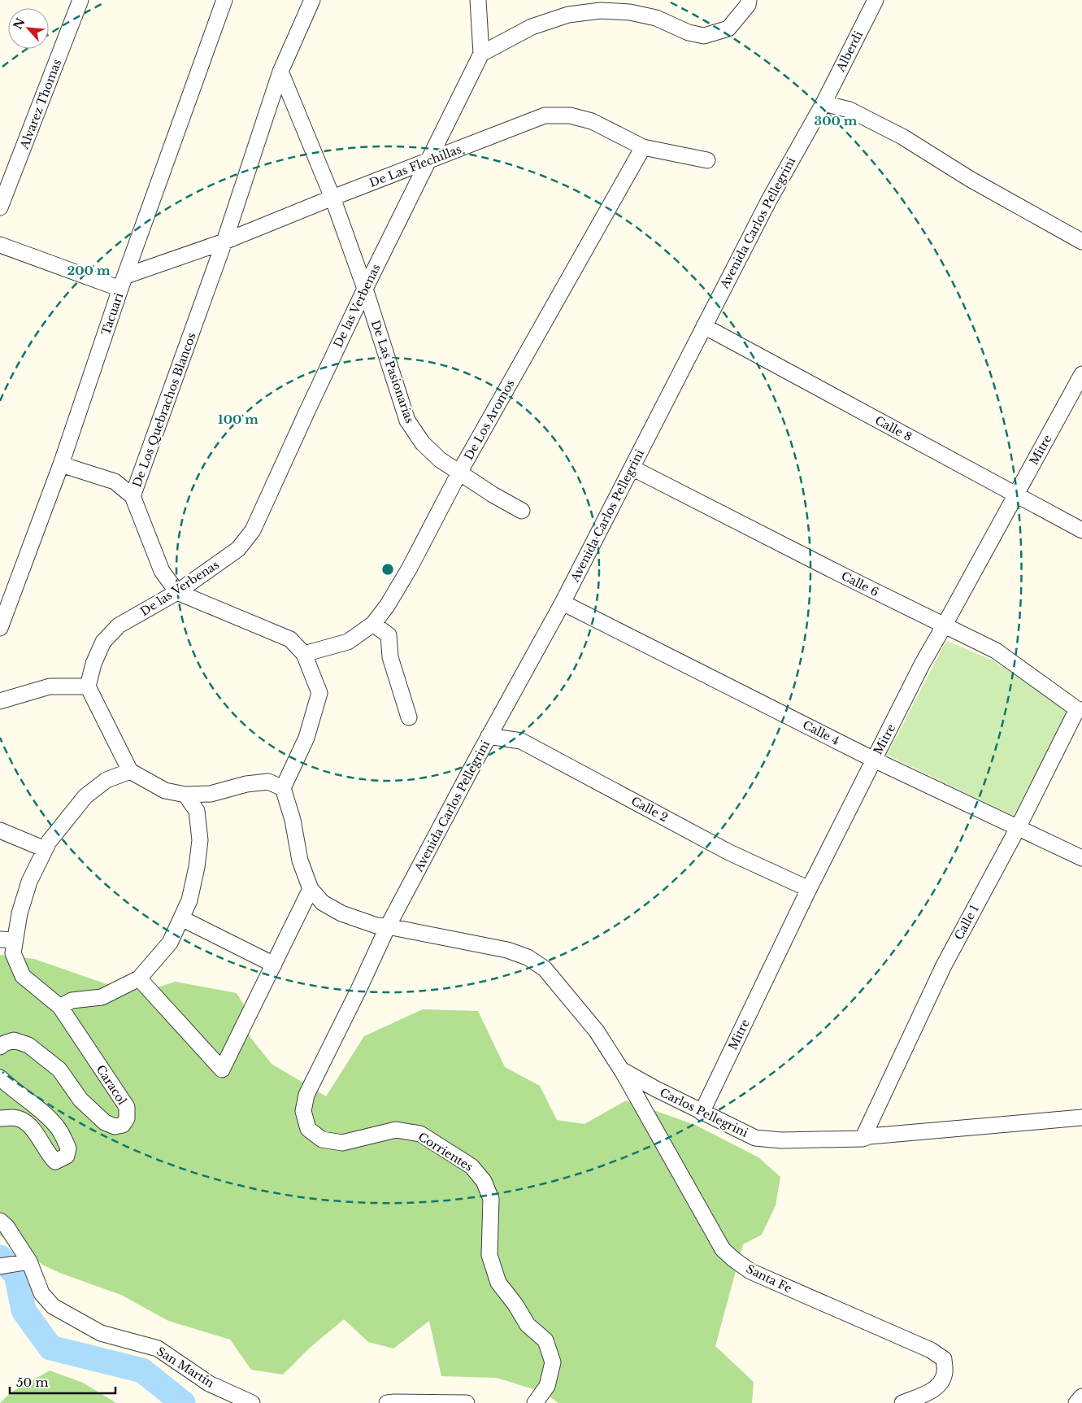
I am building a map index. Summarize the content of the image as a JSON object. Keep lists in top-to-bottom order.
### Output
{
  "streets": {
    "street": [
      "Alberdi",
      "Alvarez Thomas",
      "De Las Flechillas",
      "Avenida Carlos Pellegrini",
      "De las Verbenas",
      "Tacuari",
      "De Las Pasionarias",
      "De Los Quebrachos Blancos",
      "De Los Aromos",
      "Calle 8",
      "Mitre",
      "Calle 6",
      "Calle 4",
      "Calle 2",
      "Calle 1",
      "Caracol",
      "Carlos Pellegrini",
      "Corrientes",
      "Santa Fe",
      "San Martín"
    ]
  },
  "crossings": [
    ["Alberdi", "Avenida Carlos Pellegrini"],
    ["De Las Flechillas", "De las Verbenas"],
    ["De Las Flechillas", "Tacuari"],
    ["De Las Flechillas", "De Las Pasionarias"],
    ["De Las Flechillas", "De Los Quebrachos Blancos"],
    ["De Las Flechillas", "De Los Aromos"],
    ["Avenida Carlos Pellegrini", "Calle 8"],
    ["Avenida Carlos Pellegrini", "Calle 6"],
    ["Avenida Carlos Pellegrini", "Calle 4"],
    ["Avenida Carlos Pellegrini", "Calle 2"],
    ["Avenida Carlos Pellegrini", "Carlos Pellegrini"],
    ["Avenida Carlos Pellegrini", "Corrientes"],
    ["De las Verbenas", "De Las Pasionarias"],
    ["De las Verbenas", "De Los Quebrachos Blancos"],
    ["De Las Pasionarias", "De Los Quebrachos Blancos"],
    ["De Las Pasionarias", "De Los Aromos"],
    ["De Los Quebrachos Blancos", "De Los Aromos"],
    ["Calle 8", "Mitre"],
    ["Mitre", "Calle 6"],
    ["Mitre", "Calle 4"],
    ["Mitre", "Calle 2"],
    ["Mitre", "Carlos Pellegrini"],
    ["Calle 6", "Calle 1"],
    ["Calle 4", "Calle 1"],
    ["Calle 1", "Carlos Pellegrini"],
    ["Carlos Pellegrini", "Corrientes"],
    ["Carlos Pellegrini", "Santa Fe"]
  ],
  "scale_bar": "50 m",
  "north": "top left",
  "rings": ["300 m", "200 m", "100 m"]
}
